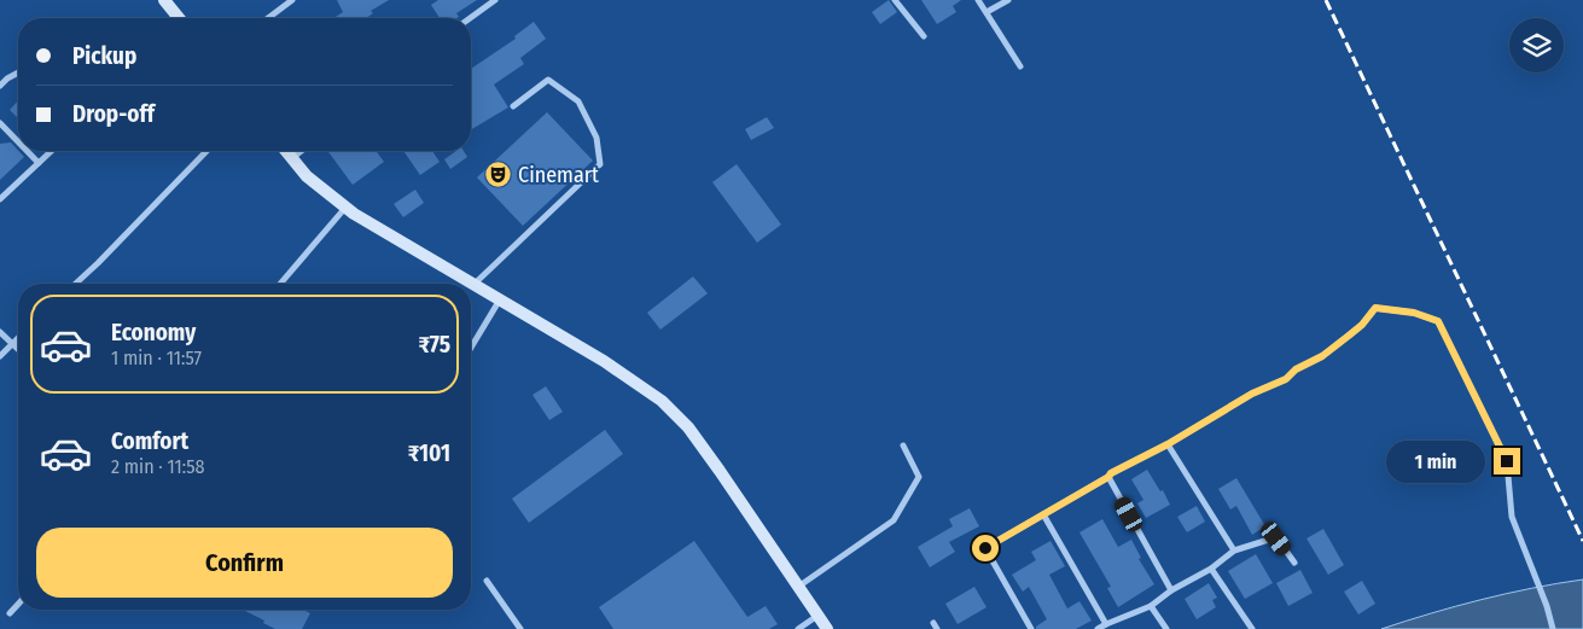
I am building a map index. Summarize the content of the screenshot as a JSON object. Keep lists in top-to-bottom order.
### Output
{
  "places": {
    "theatre": ["Cinemart"]
  },
  "page": {
    "banner": ["Pickup", "Drop-off"],
    "list": [
      {
        "name": "Economy",
        "note": "1 min · 11:57",
        "value": "₹75"
      },
      {
        "name": "Comfort",
        "note": "2 min · 11:58",
        "value": "₹101"
      }
    ],
    "bubble": "1 min",
    "buttons": "Confirm"
  }
}
